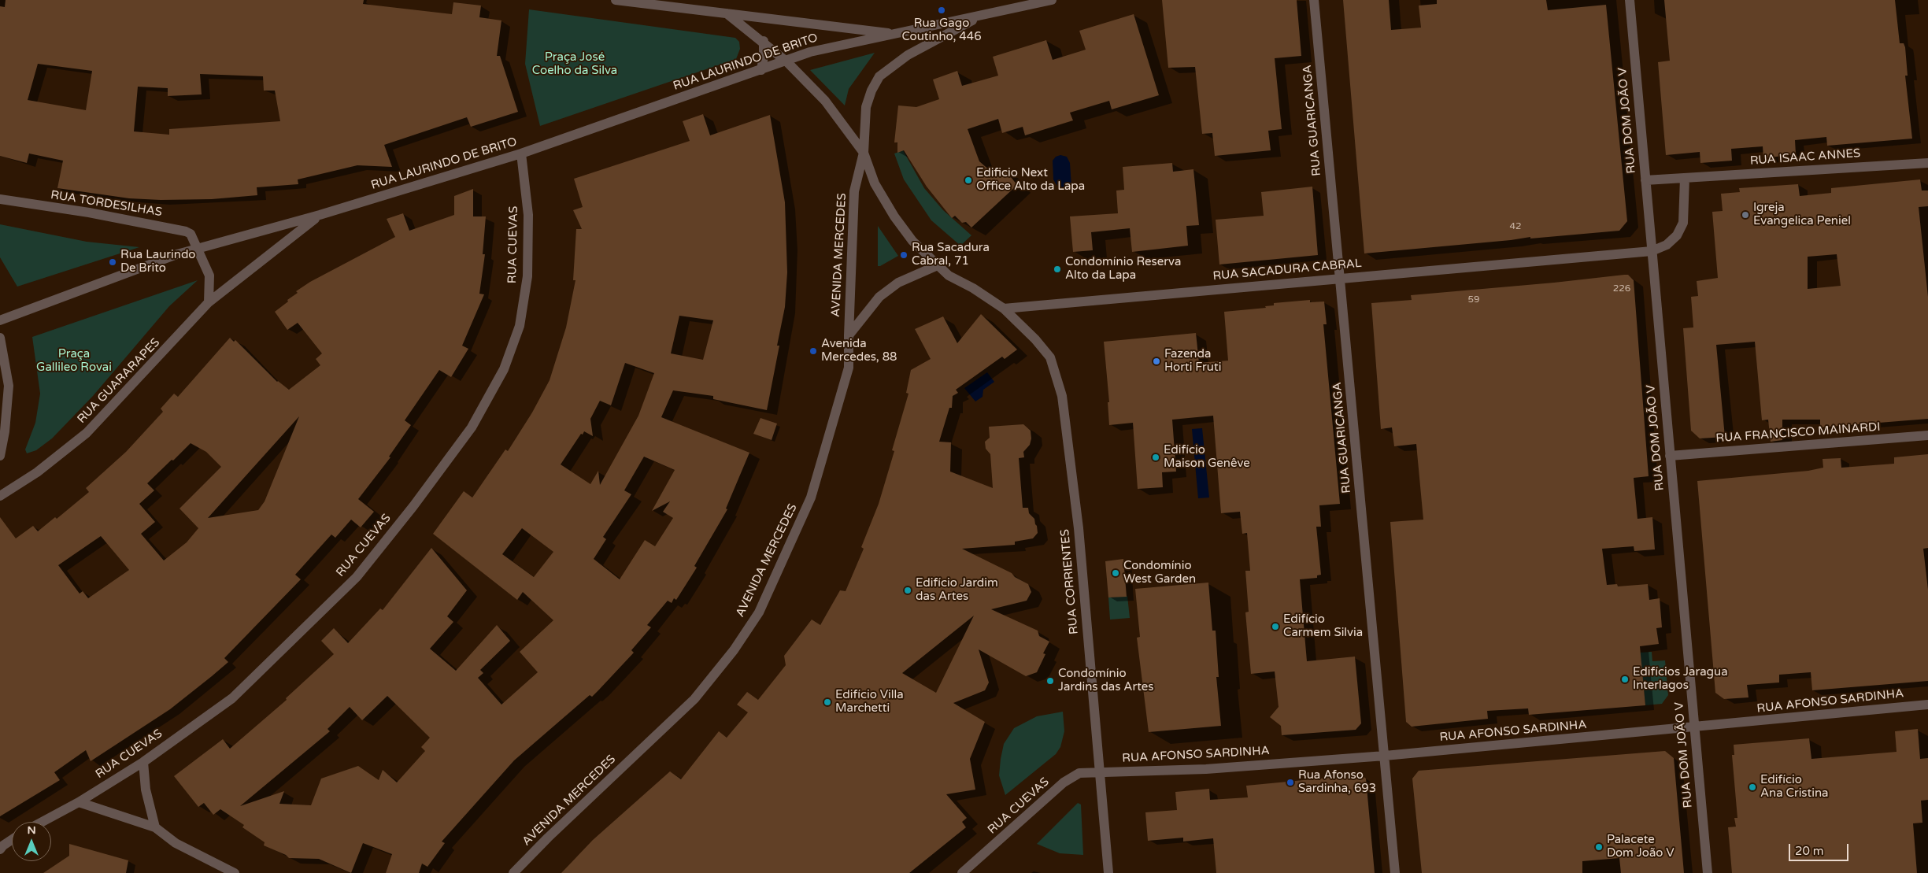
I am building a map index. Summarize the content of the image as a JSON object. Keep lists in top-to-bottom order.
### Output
{
  "streets": {
    "street": [
      "RUA LAURINDO DE BRITO",
      "RUA GUARICANGA",
      "RUA DOM JOÃO V",
      "RUA ISAAC ANNES",
      "RUA TORDESILHAS",
      "RUA CUEVAS",
      "AVENIDA MERCEDES",
      "RUA SACADURA CABRAL",
      "RUA GUARARAPES",
      "RUA FRANCISCO MAINARDI",
      "RUA CORRIENTES",
      "RUA AFONSO SARDINHA"
    ]
  },
  "crossings": [
    ["RUA LAURINDO DE BRITO", "RUA TORDESILHAS"],
    ["RUA LAURINDO DE BRITO", "RUA CUEVAS"],
    ["RUA LAURINDO DE BRITO", "AVENIDA MERCEDES"],
    ["RUA LAURINDO DE BRITO", "RUA GUARARAPES"],
    ["RUA GUARICANGA", "RUA SACADURA CABRAL"],
    ["RUA GUARICANGA", "RUA AFONSO SARDINHA"],
    ["RUA DOM JOÃO V", "RUA ISAAC ANNES"],
    ["RUA DOM JOÃO V", "RUA SACADURA CABRAL"],
    ["RUA DOM JOÃO V", "RUA FRANCISCO MAINARDI"],
    ["RUA DOM JOÃO V", "RUA AFONSO SARDINHA"],
    ["RUA CUEVAS", "RUA CORRIENTES"],
    ["RUA CUEVAS", "RUA AFONSO SARDINHA"],
    ["RUA SACADURA CABRAL", "RUA CORRIENTES"],
    ["RUA CORRIENTES", "RUA AFONSO SARDINHA"]
  ],
  "parks": ["Praça José Coelho da Silva", "Praça Gallileo Rovai"],
  "places": [
    "Rua Gago Coutinho, 446",
    "Edificio Next Office Alto da Lapa",
    "Igreja Evangelica Peniel",
    "Rua Sacadura Cabral, 71",
    "Rua Laurindo De Brito",
    "Condomínio Reserva Alto da Lapa",
    "Avenida Mercedes, 88",
    "Fazenda Horti Fruti",
    "Edifício Maison Genêve",
    "Condomínio West Garden",
    "Edifício Jardim das Artes",
    "Edifício Carmem Silvia",
    "Edifícios Jaragua Interlagos",
    "Condomínio Jardins das Artes",
    "Edifício Villa Marchetti",
    "Rua Afonso Sardinha, 693",
    "Edifício Ana Cristina",
    "Palacete Dom João V"
  ],
  "house_numbers": ["42", "226", "59"],
  "scale_bar": "20 m",
  "north": "top"
}
